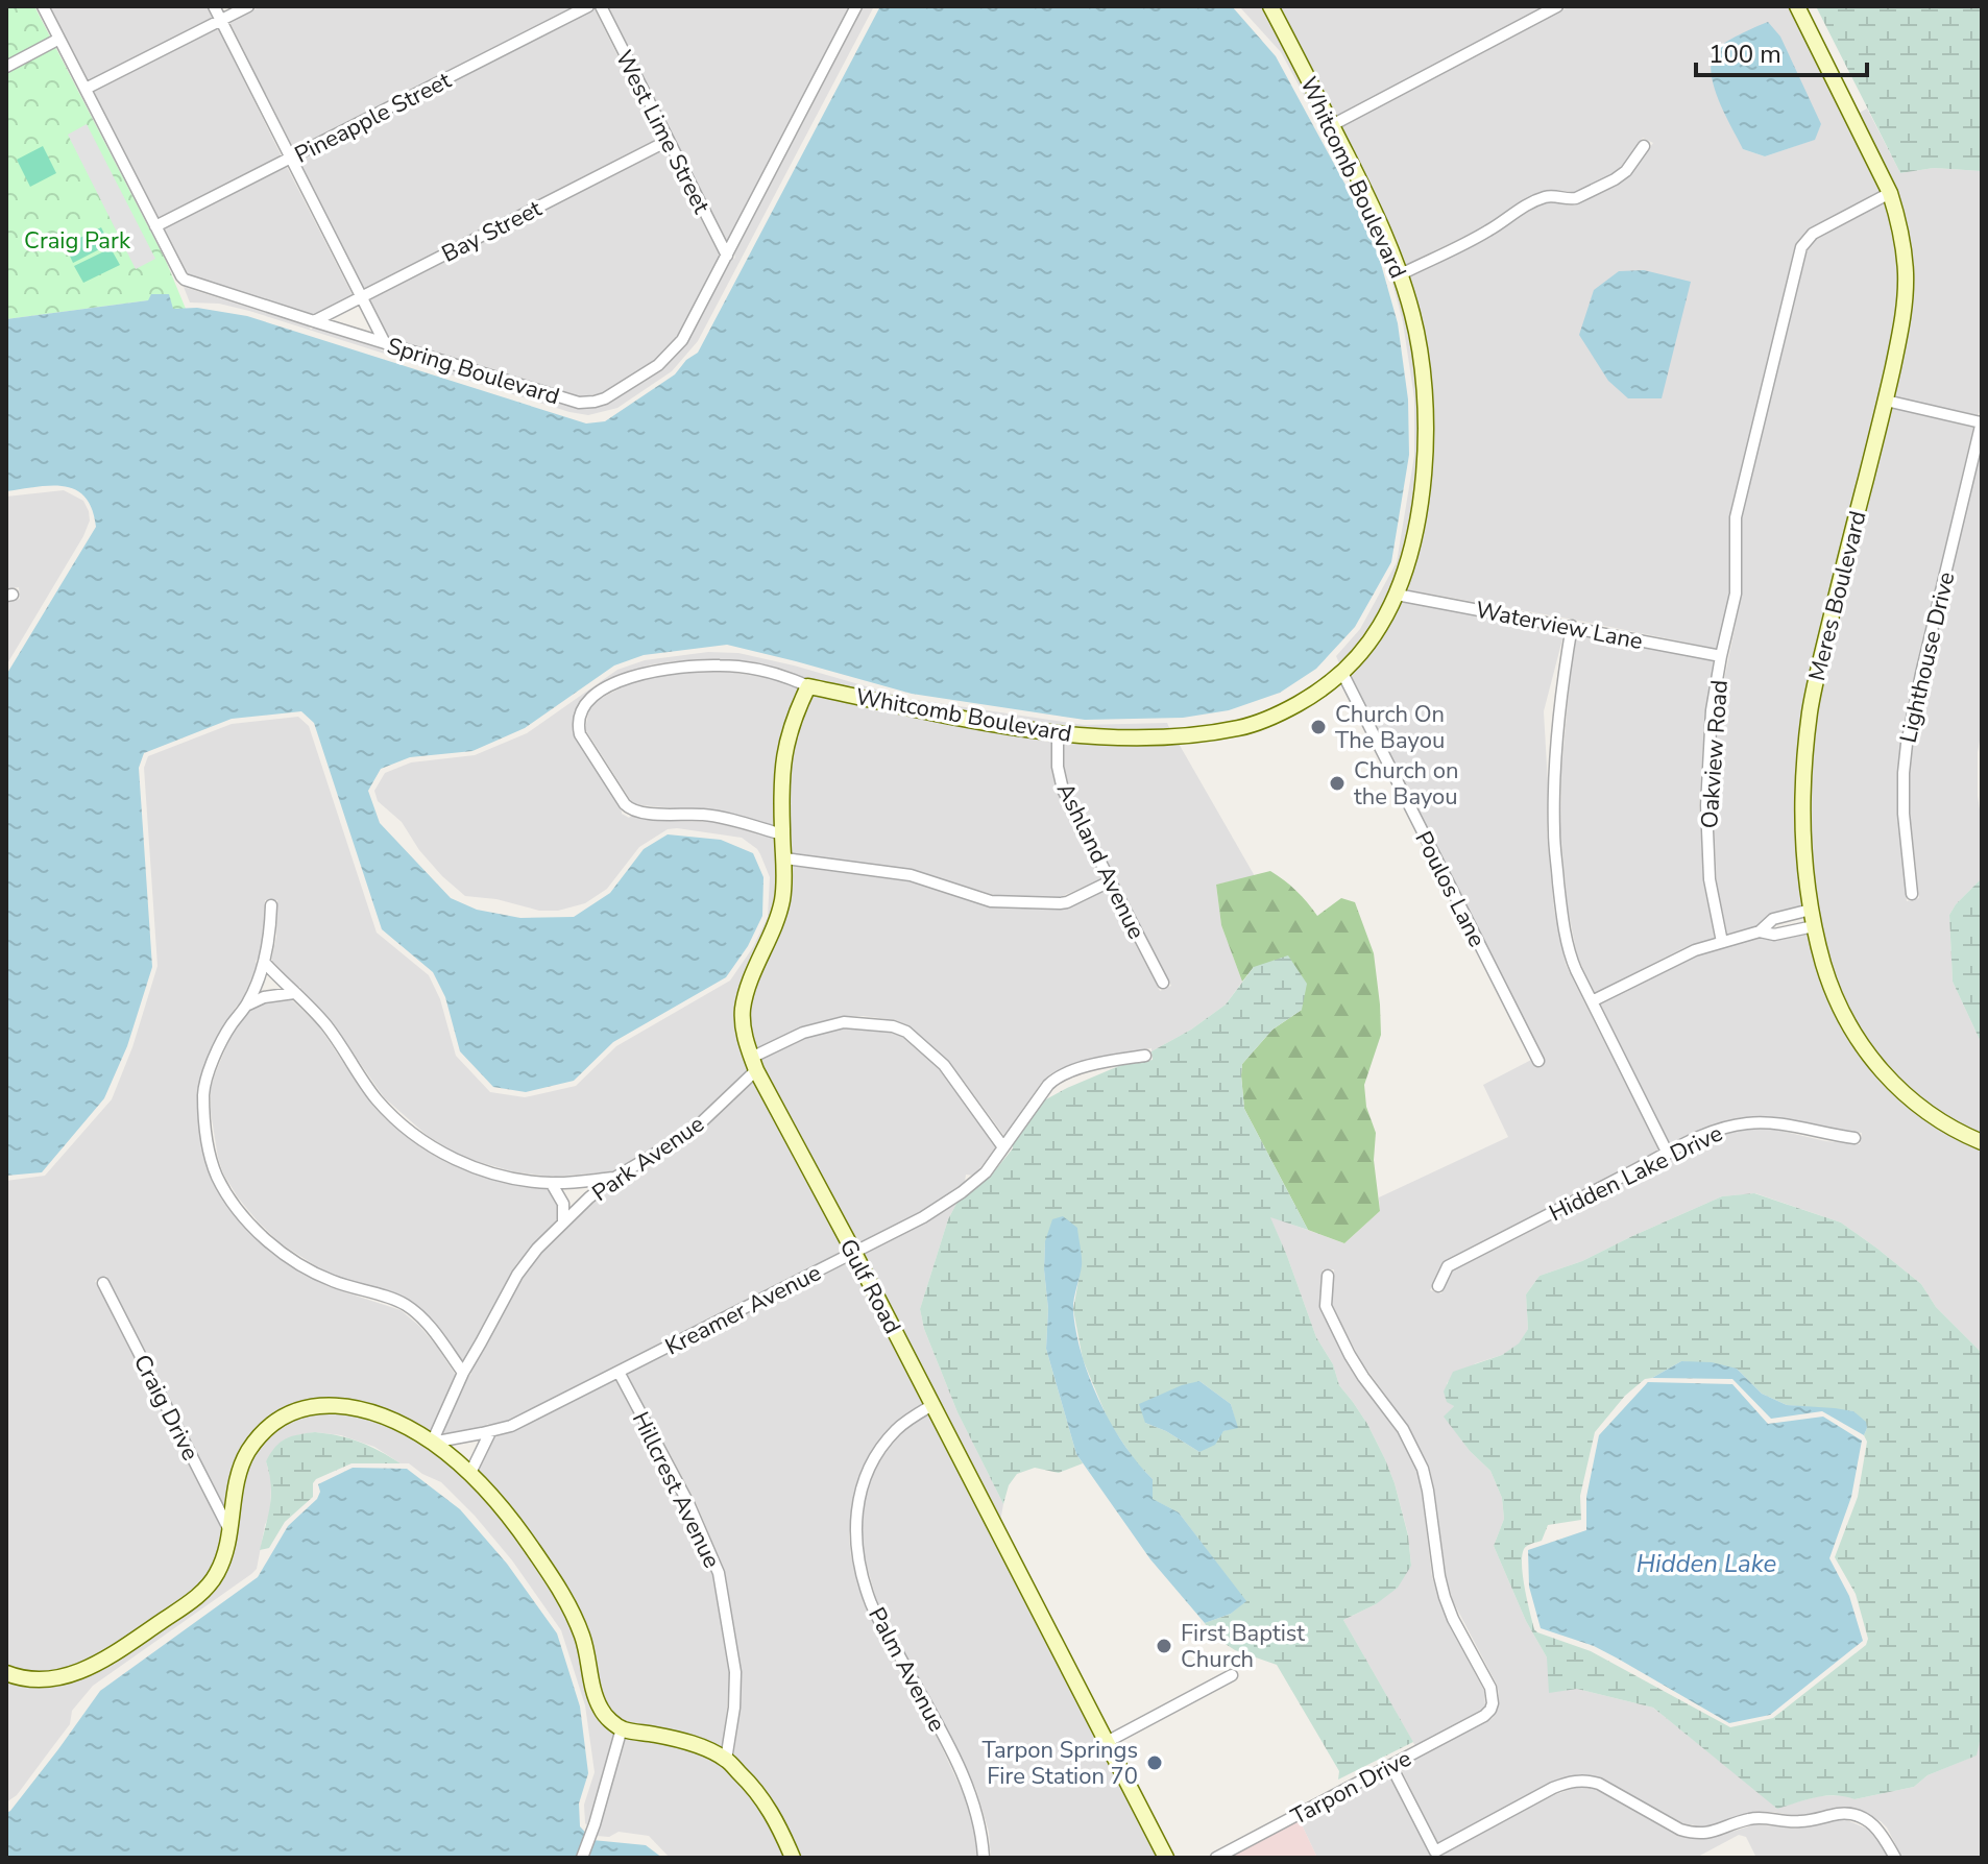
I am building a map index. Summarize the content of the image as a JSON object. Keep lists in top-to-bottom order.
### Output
{
  "streets": {
    "street": [
      "Pineapple Street",
      "West Lime Street",
      "Whitcomb Boulevard",
      "Bay Street",
      "Spring Boulevard",
      "Meres Boulevard",
      "Waterview Lane",
      "Lighthouse Drive",
      "Oakview Road",
      "Ashland Avenue",
      "Poulos Lane",
      "Park Avenue",
      "Hidden Lake Drive",
      "Gulf Road",
      "Kreamer Avenue",
      "Craig Drive",
      "Hillcrest Avenue",
      "Palm Avenue",
      "Tarpon Drive"
    ]
  },
  "crossings": [
    ["Pineapple Street", "Spring Boulevard"],
    ["West Lime Street", "Bay Street"],
    ["West Lime Street", "Spring Boulevard"],
    ["Whitcomb Boulevard", "Waterview Lane"],
    ["Whitcomb Boulevard", "Ashland Avenue"],
    ["Whitcomb Boulevard", "Poulos Lane"],
    ["Whitcomb Boulevard", "Gulf Road"],
    ["Bay Street", "Spring Boulevard"],
    ["Meres Boulevard", "Oakview Road"],
    ["Waterview Lane", "Oakview Road"],
    ["Park Avenue", "Gulf Road"],
    ["Park Avenue", "Kreamer Avenue"],
    ["Gulf Road", "Kreamer Avenue"],
    ["Gulf Road", "Palm Avenue"],
    ["Kreamer Avenue", "Hillcrest Avenue"]
  ],
  "water": ["Hidden Lake"],
  "parks": ["Craig Park"],
  "places": [
    "Church On The Bayou",
    "Church on the Bayou",
    "First Baptist Church",
    "Tarpon Springs Fire Station 70"
  ],
  "scale_bar": "100 m"
}
